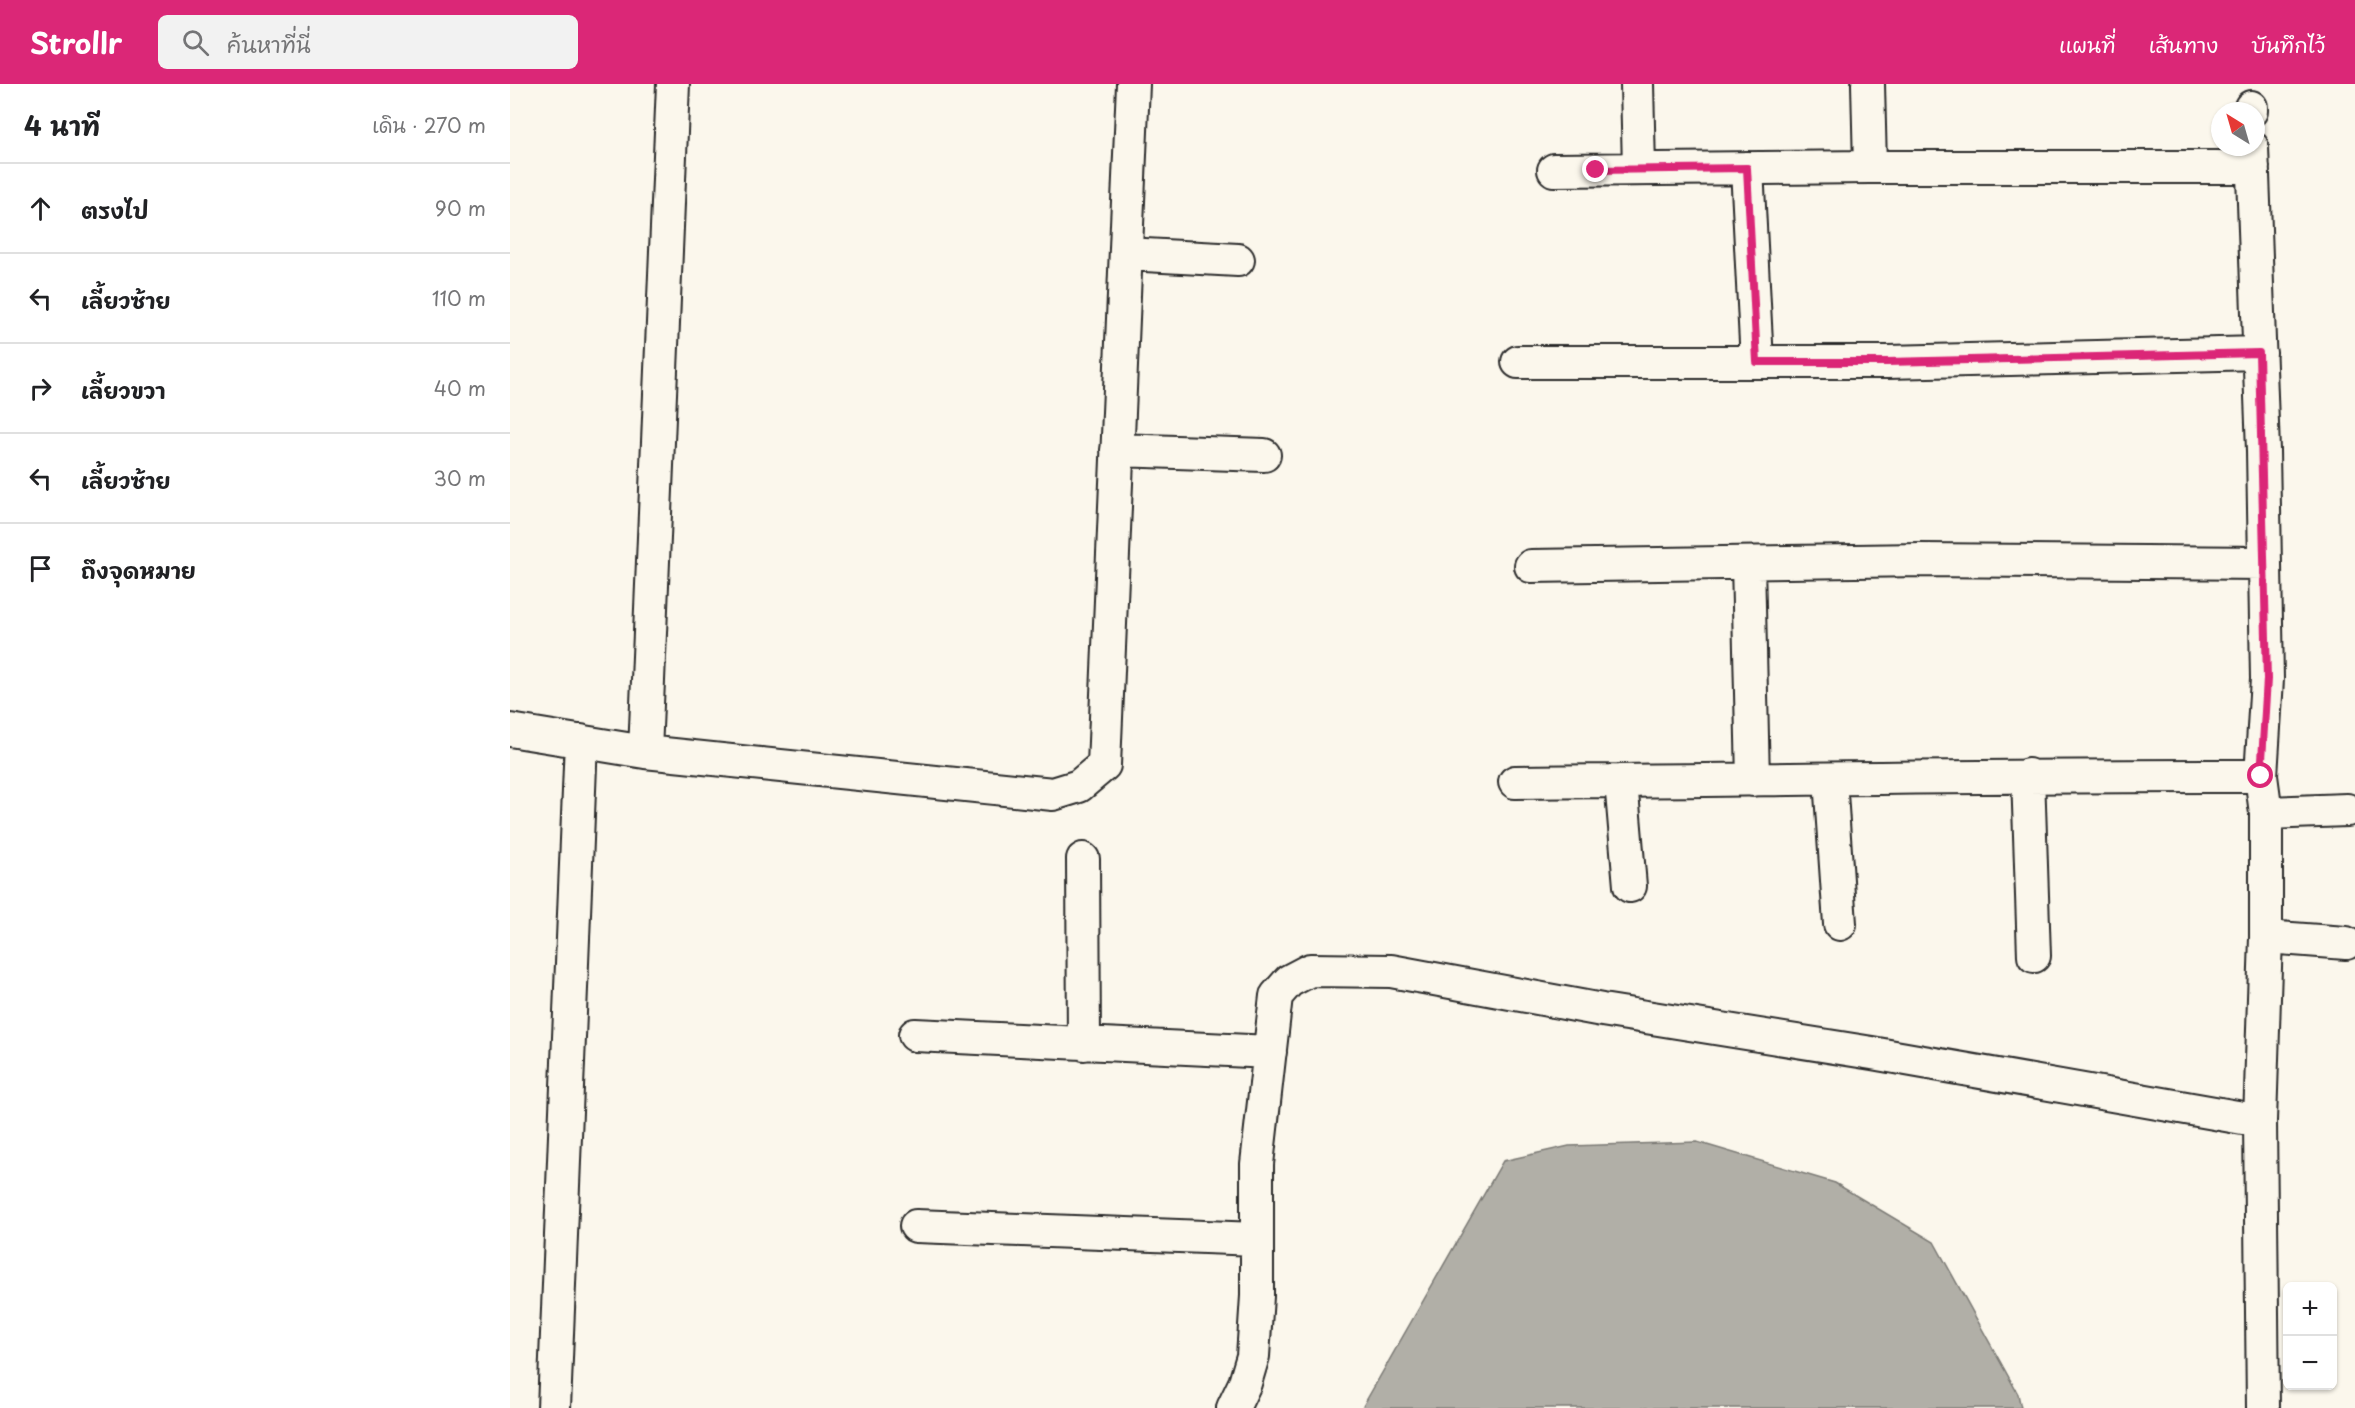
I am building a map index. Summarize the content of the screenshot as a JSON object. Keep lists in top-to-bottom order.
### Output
{
  "north": "top left",
  "page": {
    "header": "Strollr",
    "search": "ค้นหาที่นี่",
    "nav": ["แผนที่", "เส้นทาง", "บันทึกไว้"],
    "heading": ["4 นาที", "เดิน · 270 m"],
    "list": [
      ["ตรงไป", "90 m"],
      ["เลี้ยวซ้าย", "110 m"],
      ["เลี้ยวขวา", "40 m"],
      ["เลี้ยวซ้าย", "30 m"],
      "ถึงจุดหมาย"
    ],
    "map_buttons": ["+", "−"]
  }
}
